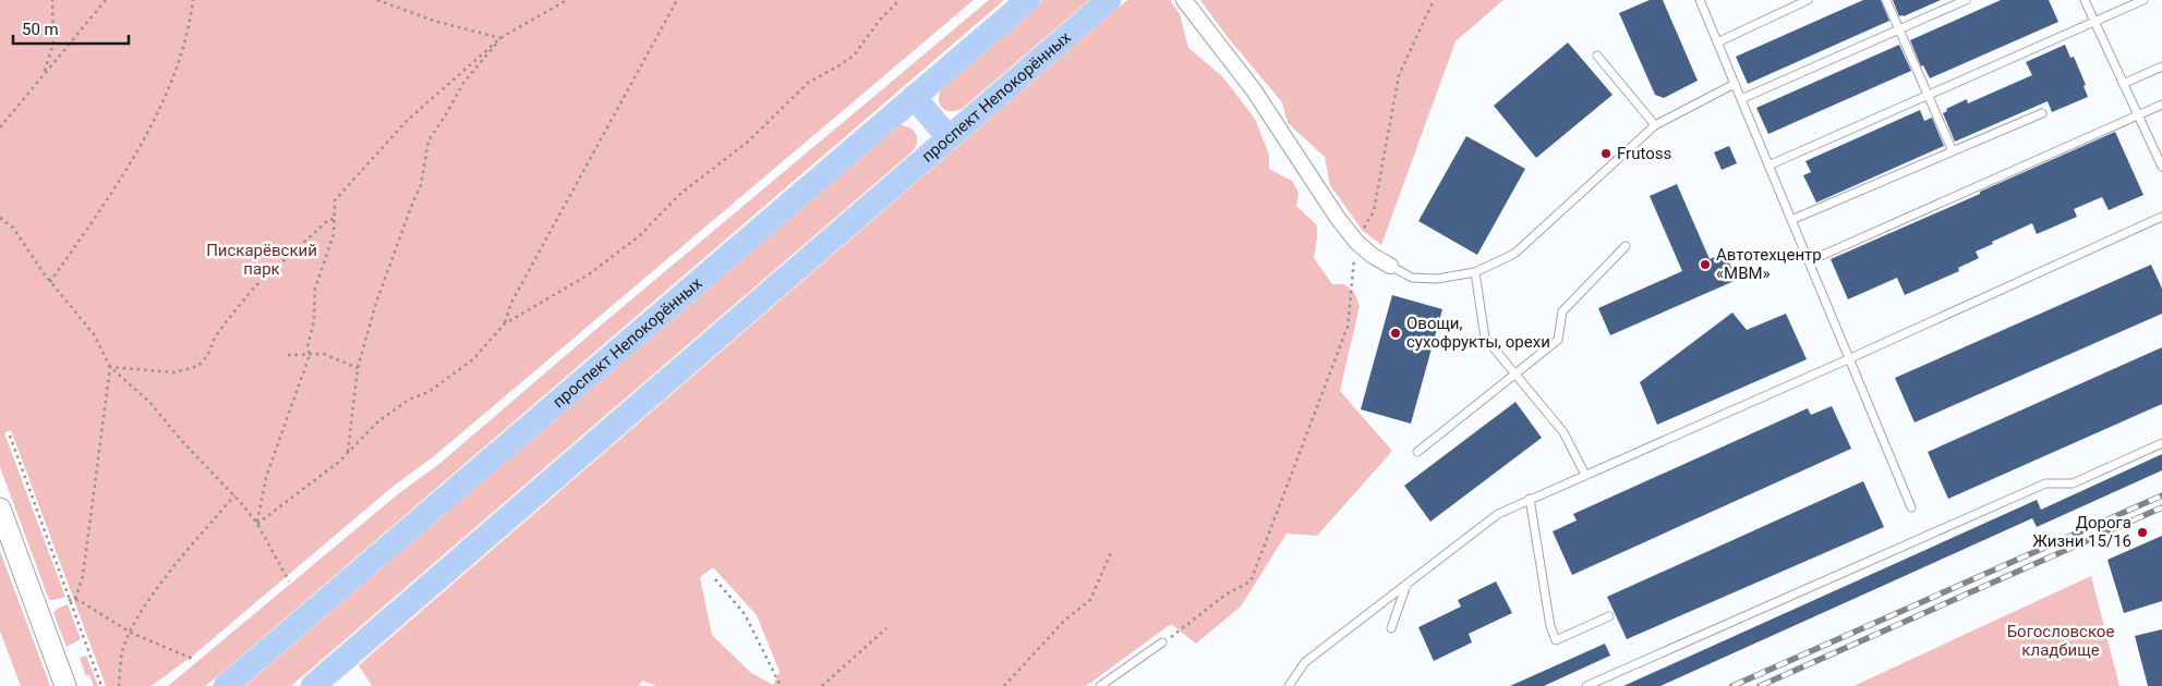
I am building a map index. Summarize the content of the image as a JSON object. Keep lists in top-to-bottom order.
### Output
{
  "streets": {
    "main road": ["проспект Непокорённых"]
  },
  "parks": ["Пискарёвский парк", "Богословское кладбище"],
  "places": [
    "Frutoss",
    "Автотехцентр «МВМ»",
    "Овощи, сухофрукты, орехи",
    "Дорога Жизни 15/16"
  ],
  "scale_bar": "50 m"
}
